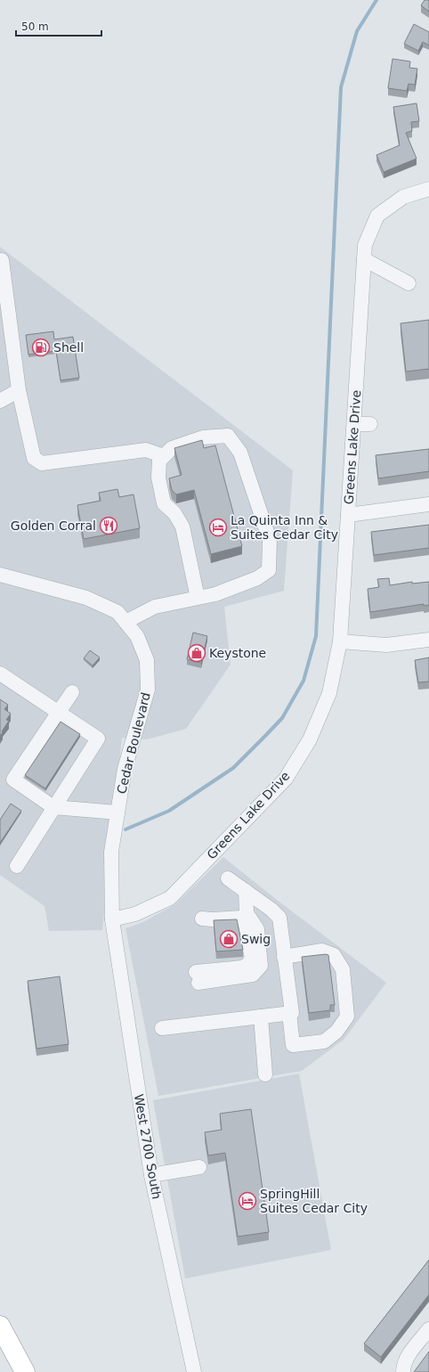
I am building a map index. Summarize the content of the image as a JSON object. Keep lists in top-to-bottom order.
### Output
{
  "streets": {
    "street": ["Greens Lake Drive", "Cedar Boulevard", "West 2700 South"]
  },
  "crossings": [
    ["Greens Lake Drive", "Cedar Boulevard"],
    ["Greens Lake Drive", "West 2700 South"],
    ["Cedar Boulevard", "West 2700 South"]
  ],
  "places": {
    "fuel station": ["Shell"],
    "restaurant": ["Golden Corral"],
    "hotel": ["La Quinta Inn & Suites Cedar City", "SpringHill Suites Cedar City"],
    "shop": ["Keystone", "Swig"]
  },
  "scale_bar": "50 m"
}
